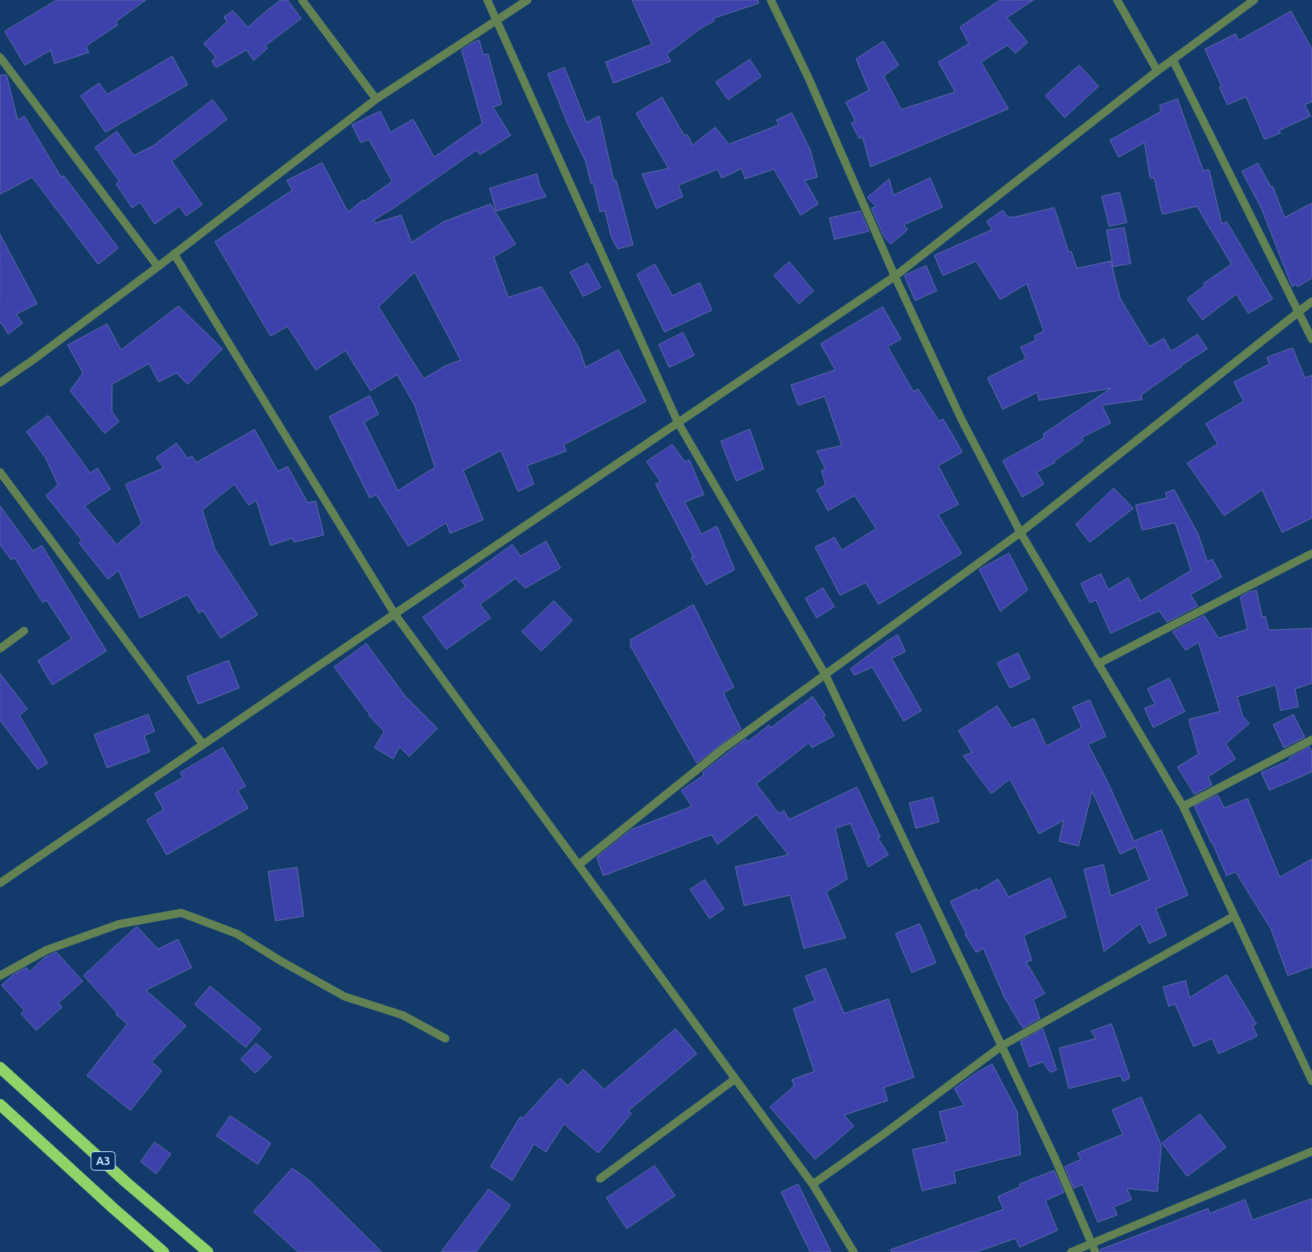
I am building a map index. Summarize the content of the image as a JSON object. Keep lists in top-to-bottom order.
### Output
{
  "streets": {
    "highway": ["A3"]
  }
}
